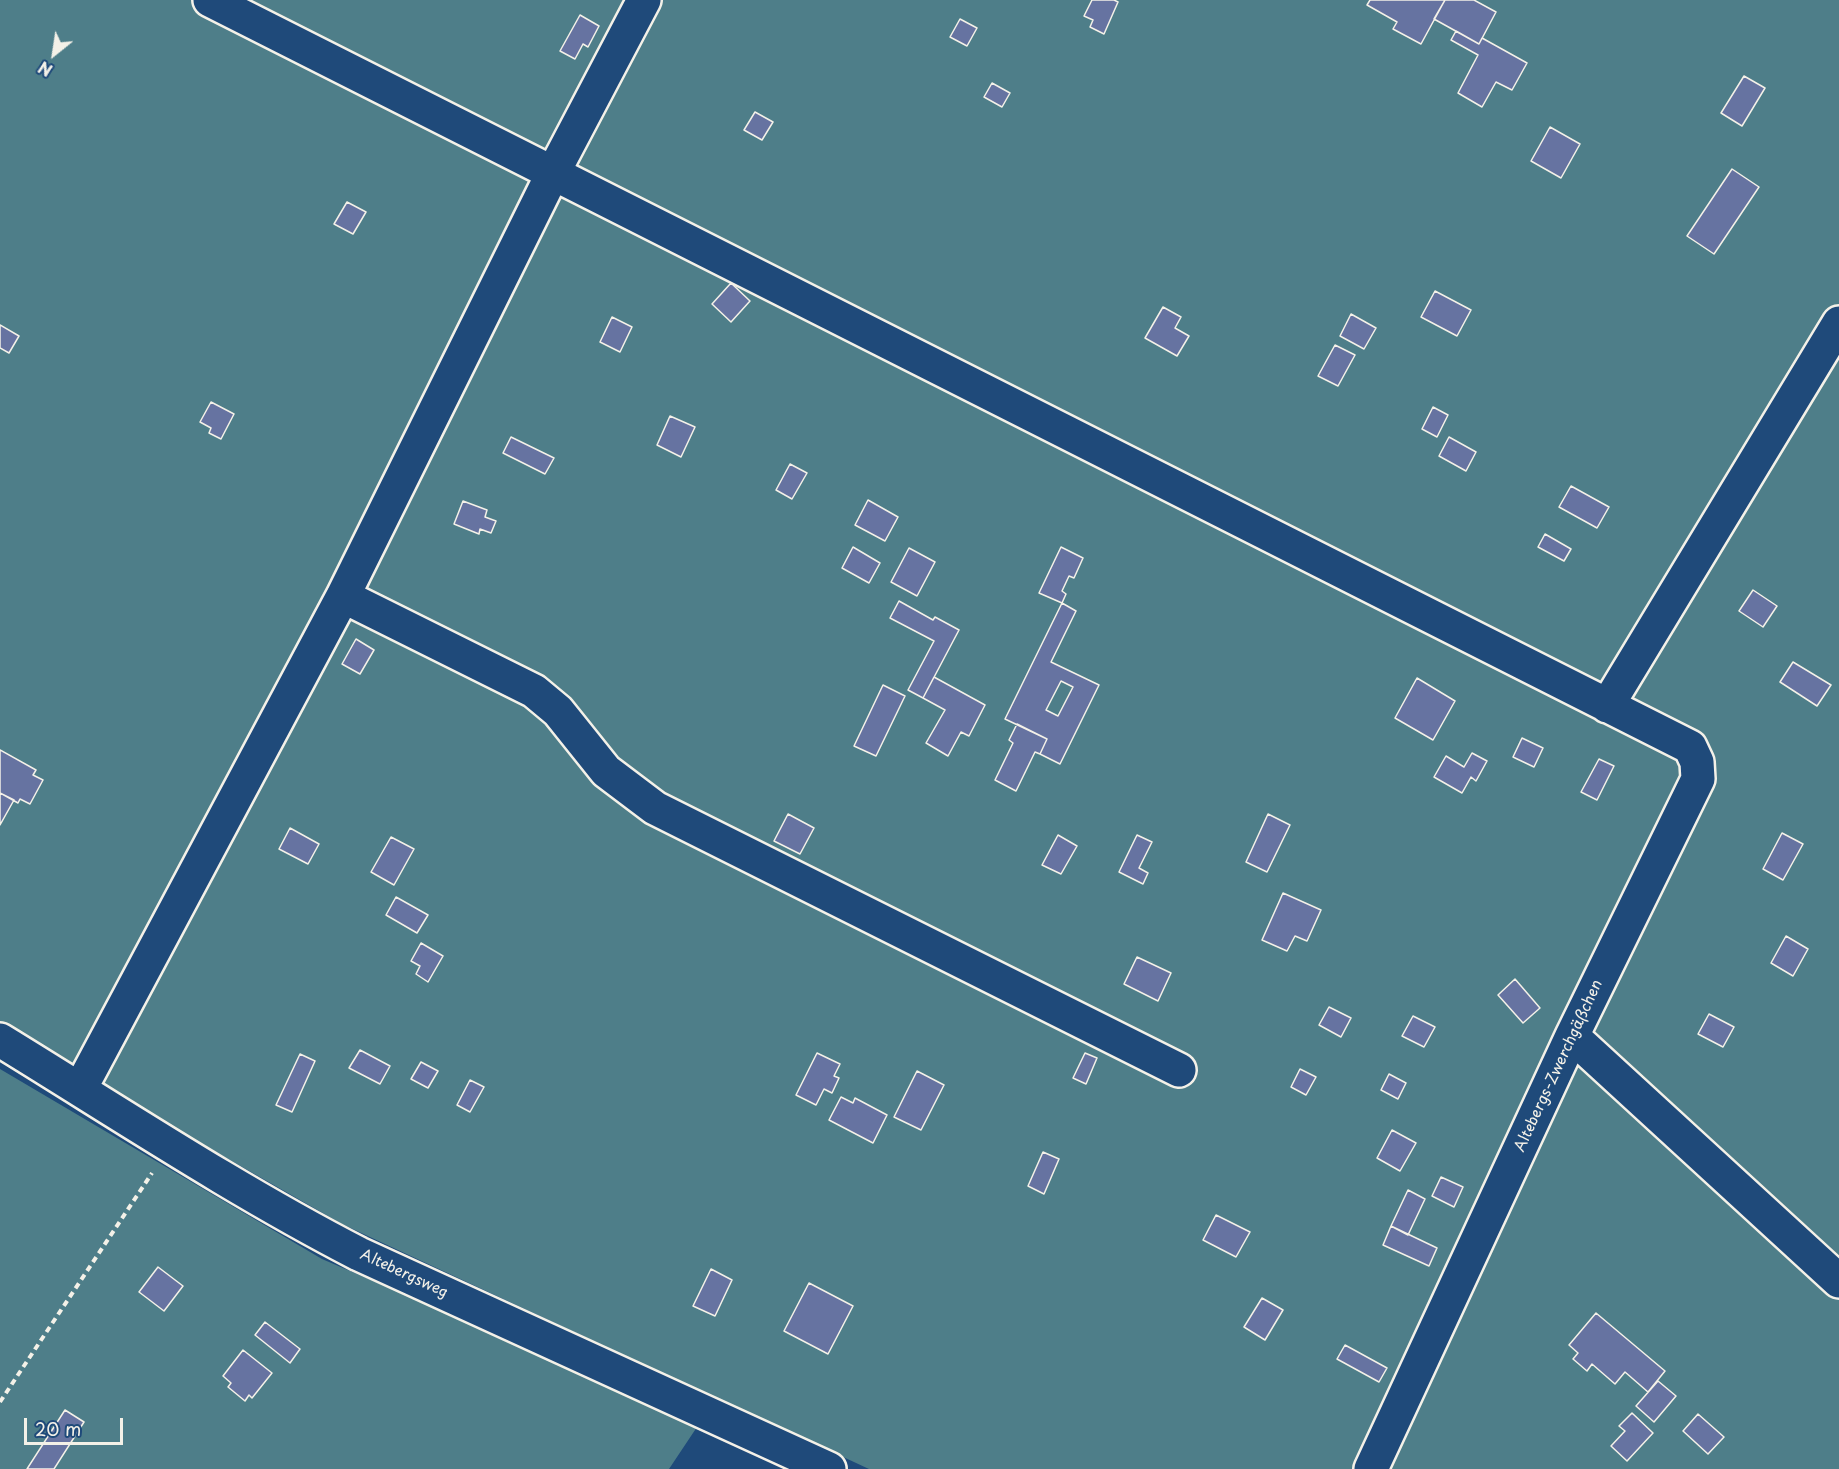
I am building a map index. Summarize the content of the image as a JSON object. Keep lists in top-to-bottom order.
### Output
{
  "streets": {
    "lane": ["Altebergs-Zwerchgäßchen", "Altebergsweg"]
  },
  "scale_bar": "20 m",
  "north": "bottom left"
}
